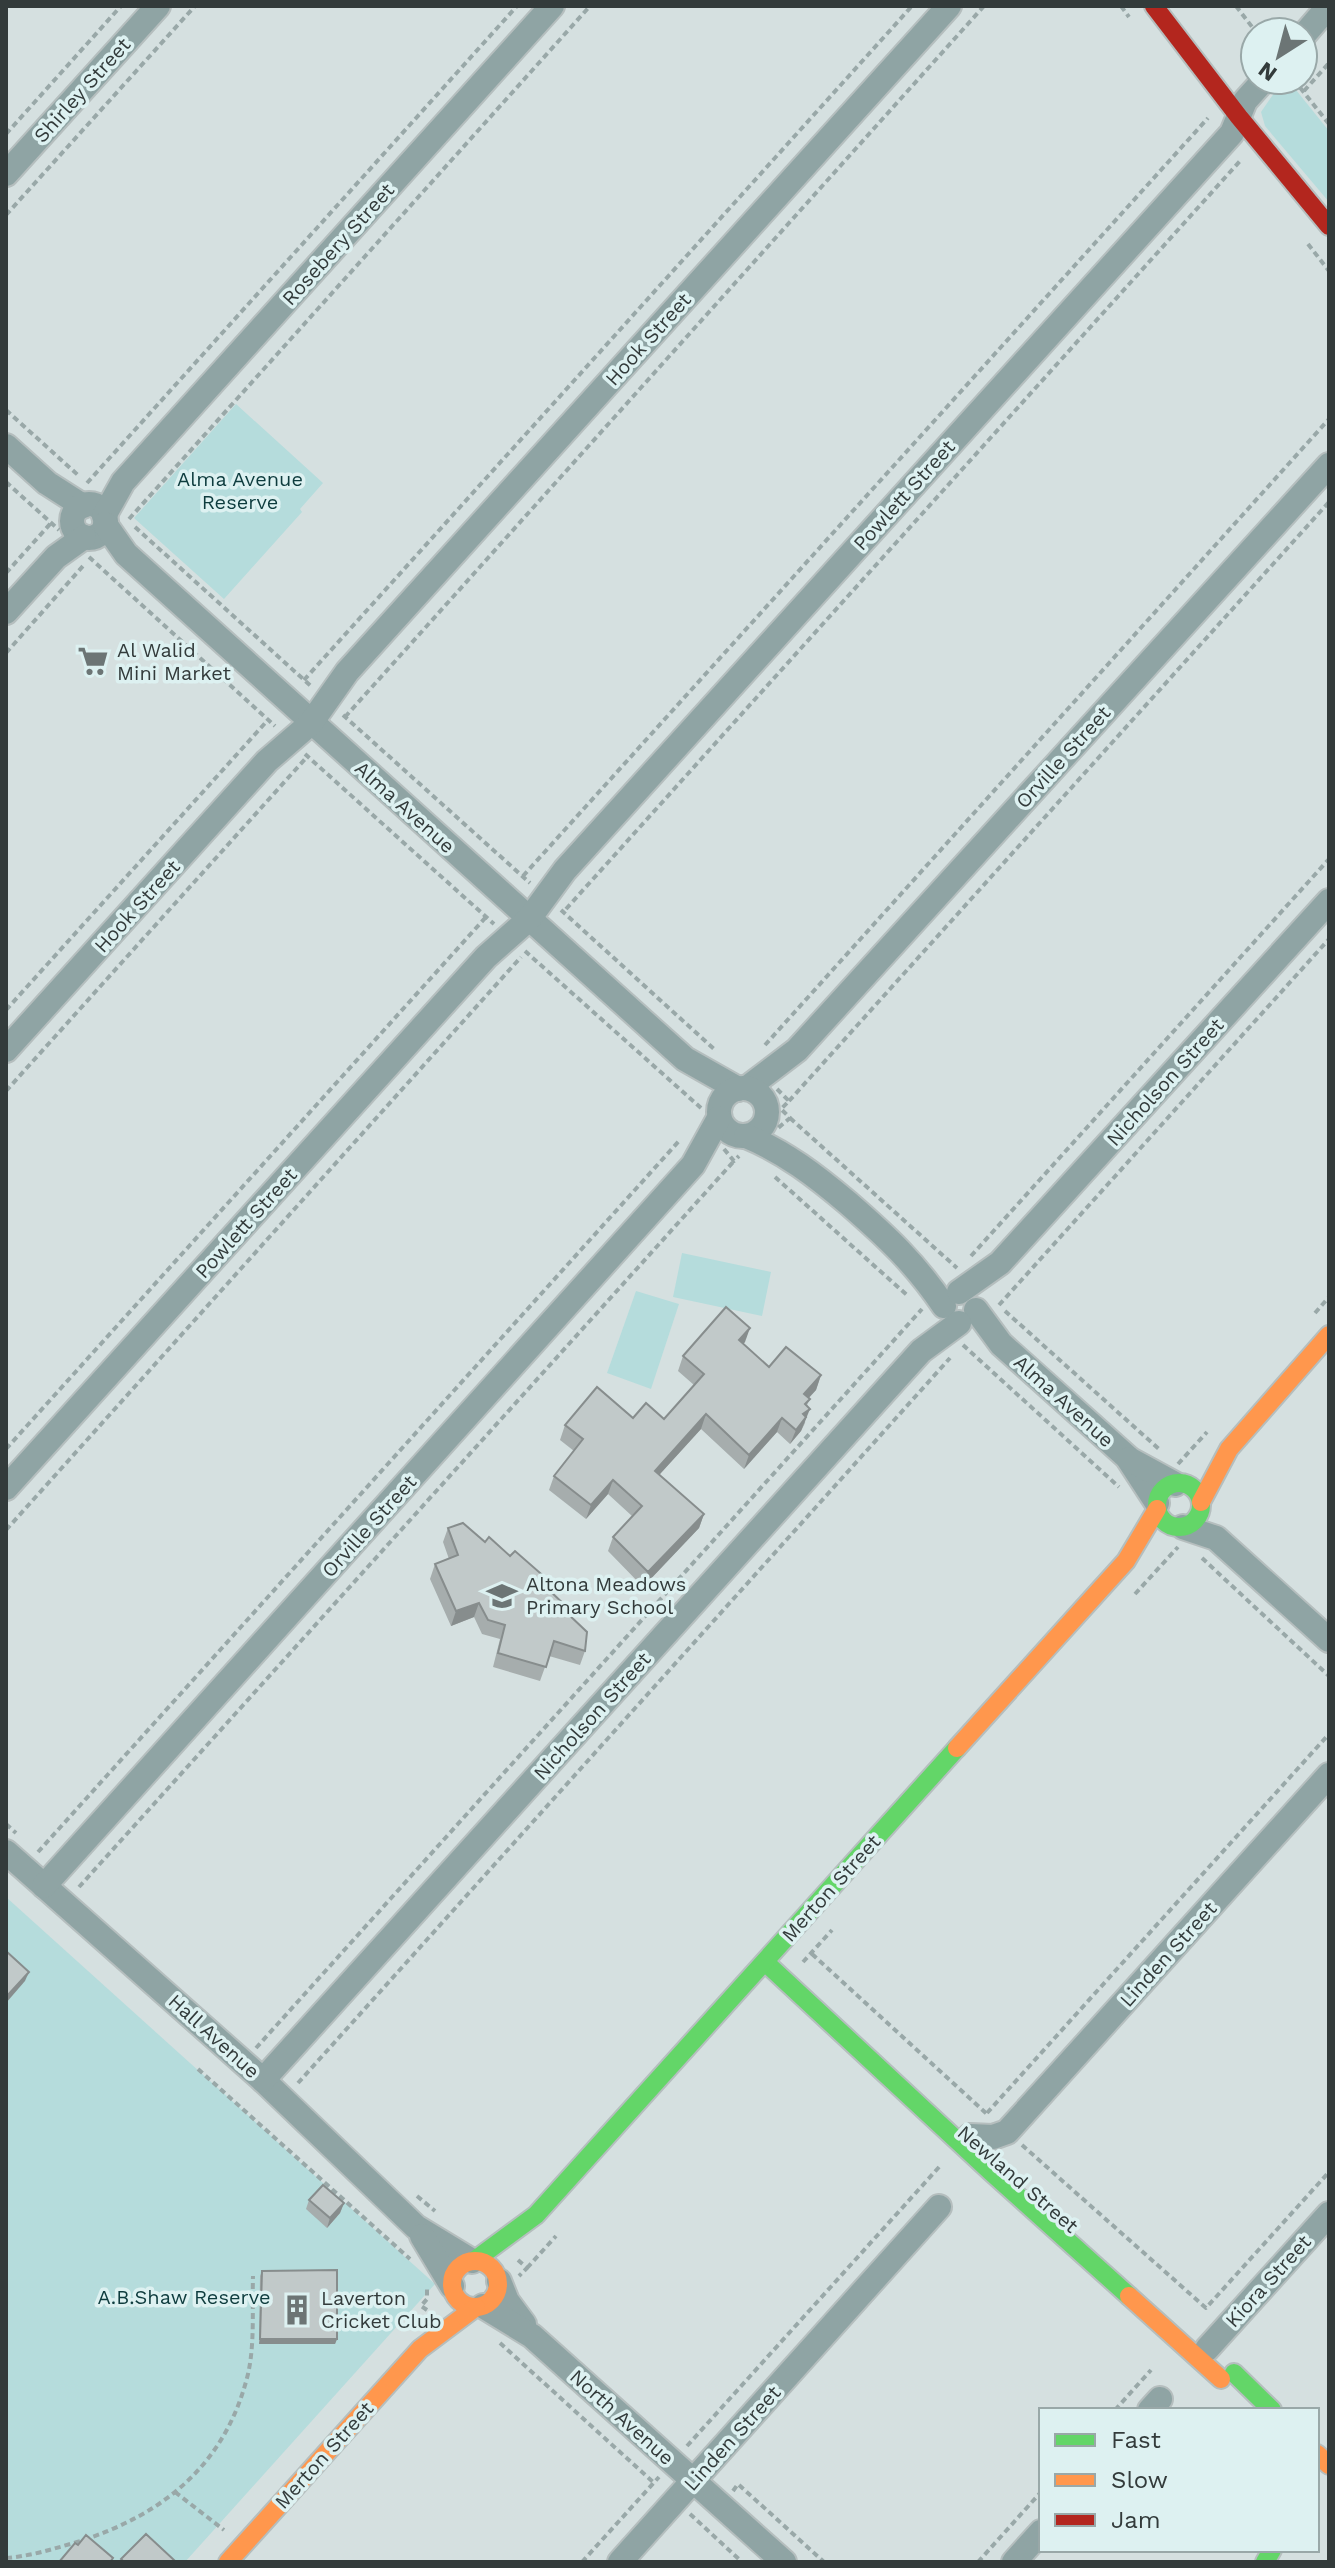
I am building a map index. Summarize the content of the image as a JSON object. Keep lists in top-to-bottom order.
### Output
{
  "streets": {
    "main road": ["Merton Street", "Newland Street"],
    "street": [
      "Shirley Street",
      "Rosebery Street",
      "Hook Street",
      "Powlett Street",
      "Orville Street",
      "Alma Avenue",
      "Nicholson Street",
      "Linden Street",
      "Hall Avenue",
      "Kiora Street",
      "North Avenue"
    ]
  },
  "crossings": [
    ["Rosebery Street", "Alma Avenue"],
    ["Hook Street", "Alma Avenue"],
    ["Powlett Street", "Alma Avenue"],
    ["Orville Street", "Alma Avenue"],
    ["Orville Street", "Hall Avenue"],
    ["Alma Avenue", "Nicholson Street"],
    ["Alma Avenue", "Merton Street"],
    ["Nicholson Street", "Hall Avenue"],
    ["Merton Street", "Hall Avenue"],
    ["Merton Street", "Newland Street"],
    ["Merton Street", "North Avenue"],
    ["Linden Street", "North Avenue"],
    ["Newland Street", "Kiora Street"]
  ],
  "parks": ["Alma Avenue Reserve", "A.B.Shaw Reserve"],
  "places": {
    "supermarket": ["Al Walid Mini Market"],
    "school or university": ["Altona Meadows Primary School"],
    "building": ["Laverton Cricket Club"]
  },
  "legend": ["Fast", "Slow", "Jam"],
  "north": "bottom left"
}
